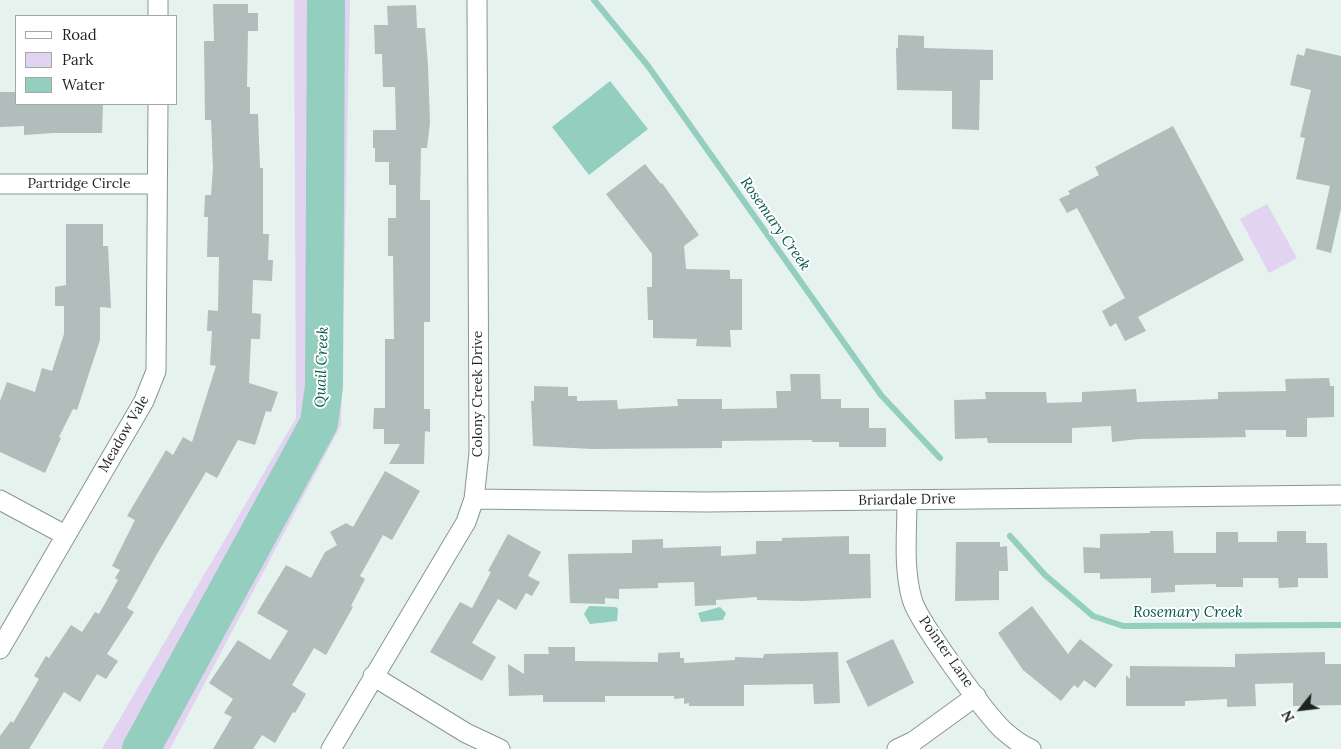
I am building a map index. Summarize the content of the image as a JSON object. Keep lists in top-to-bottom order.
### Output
{
  "streets": {
    "street": [
      "Partridge Circle",
      "Colony Creek Drive",
      "Meadow Vale",
      "Briardale Drive",
      "Pointer Lane"
    ]
  },
  "crossings": [
    ["Partridge Circle", "Meadow Vale"],
    ["Colony Creek Drive", "Briardale Drive"],
    ["Briardale Drive", "Pointer Lane"]
  ],
  "water": ["Rosemary Creek", "Quail Creek"],
  "legend": ["Road", "Park", "Water"],
  "north": "bottom left"
}
